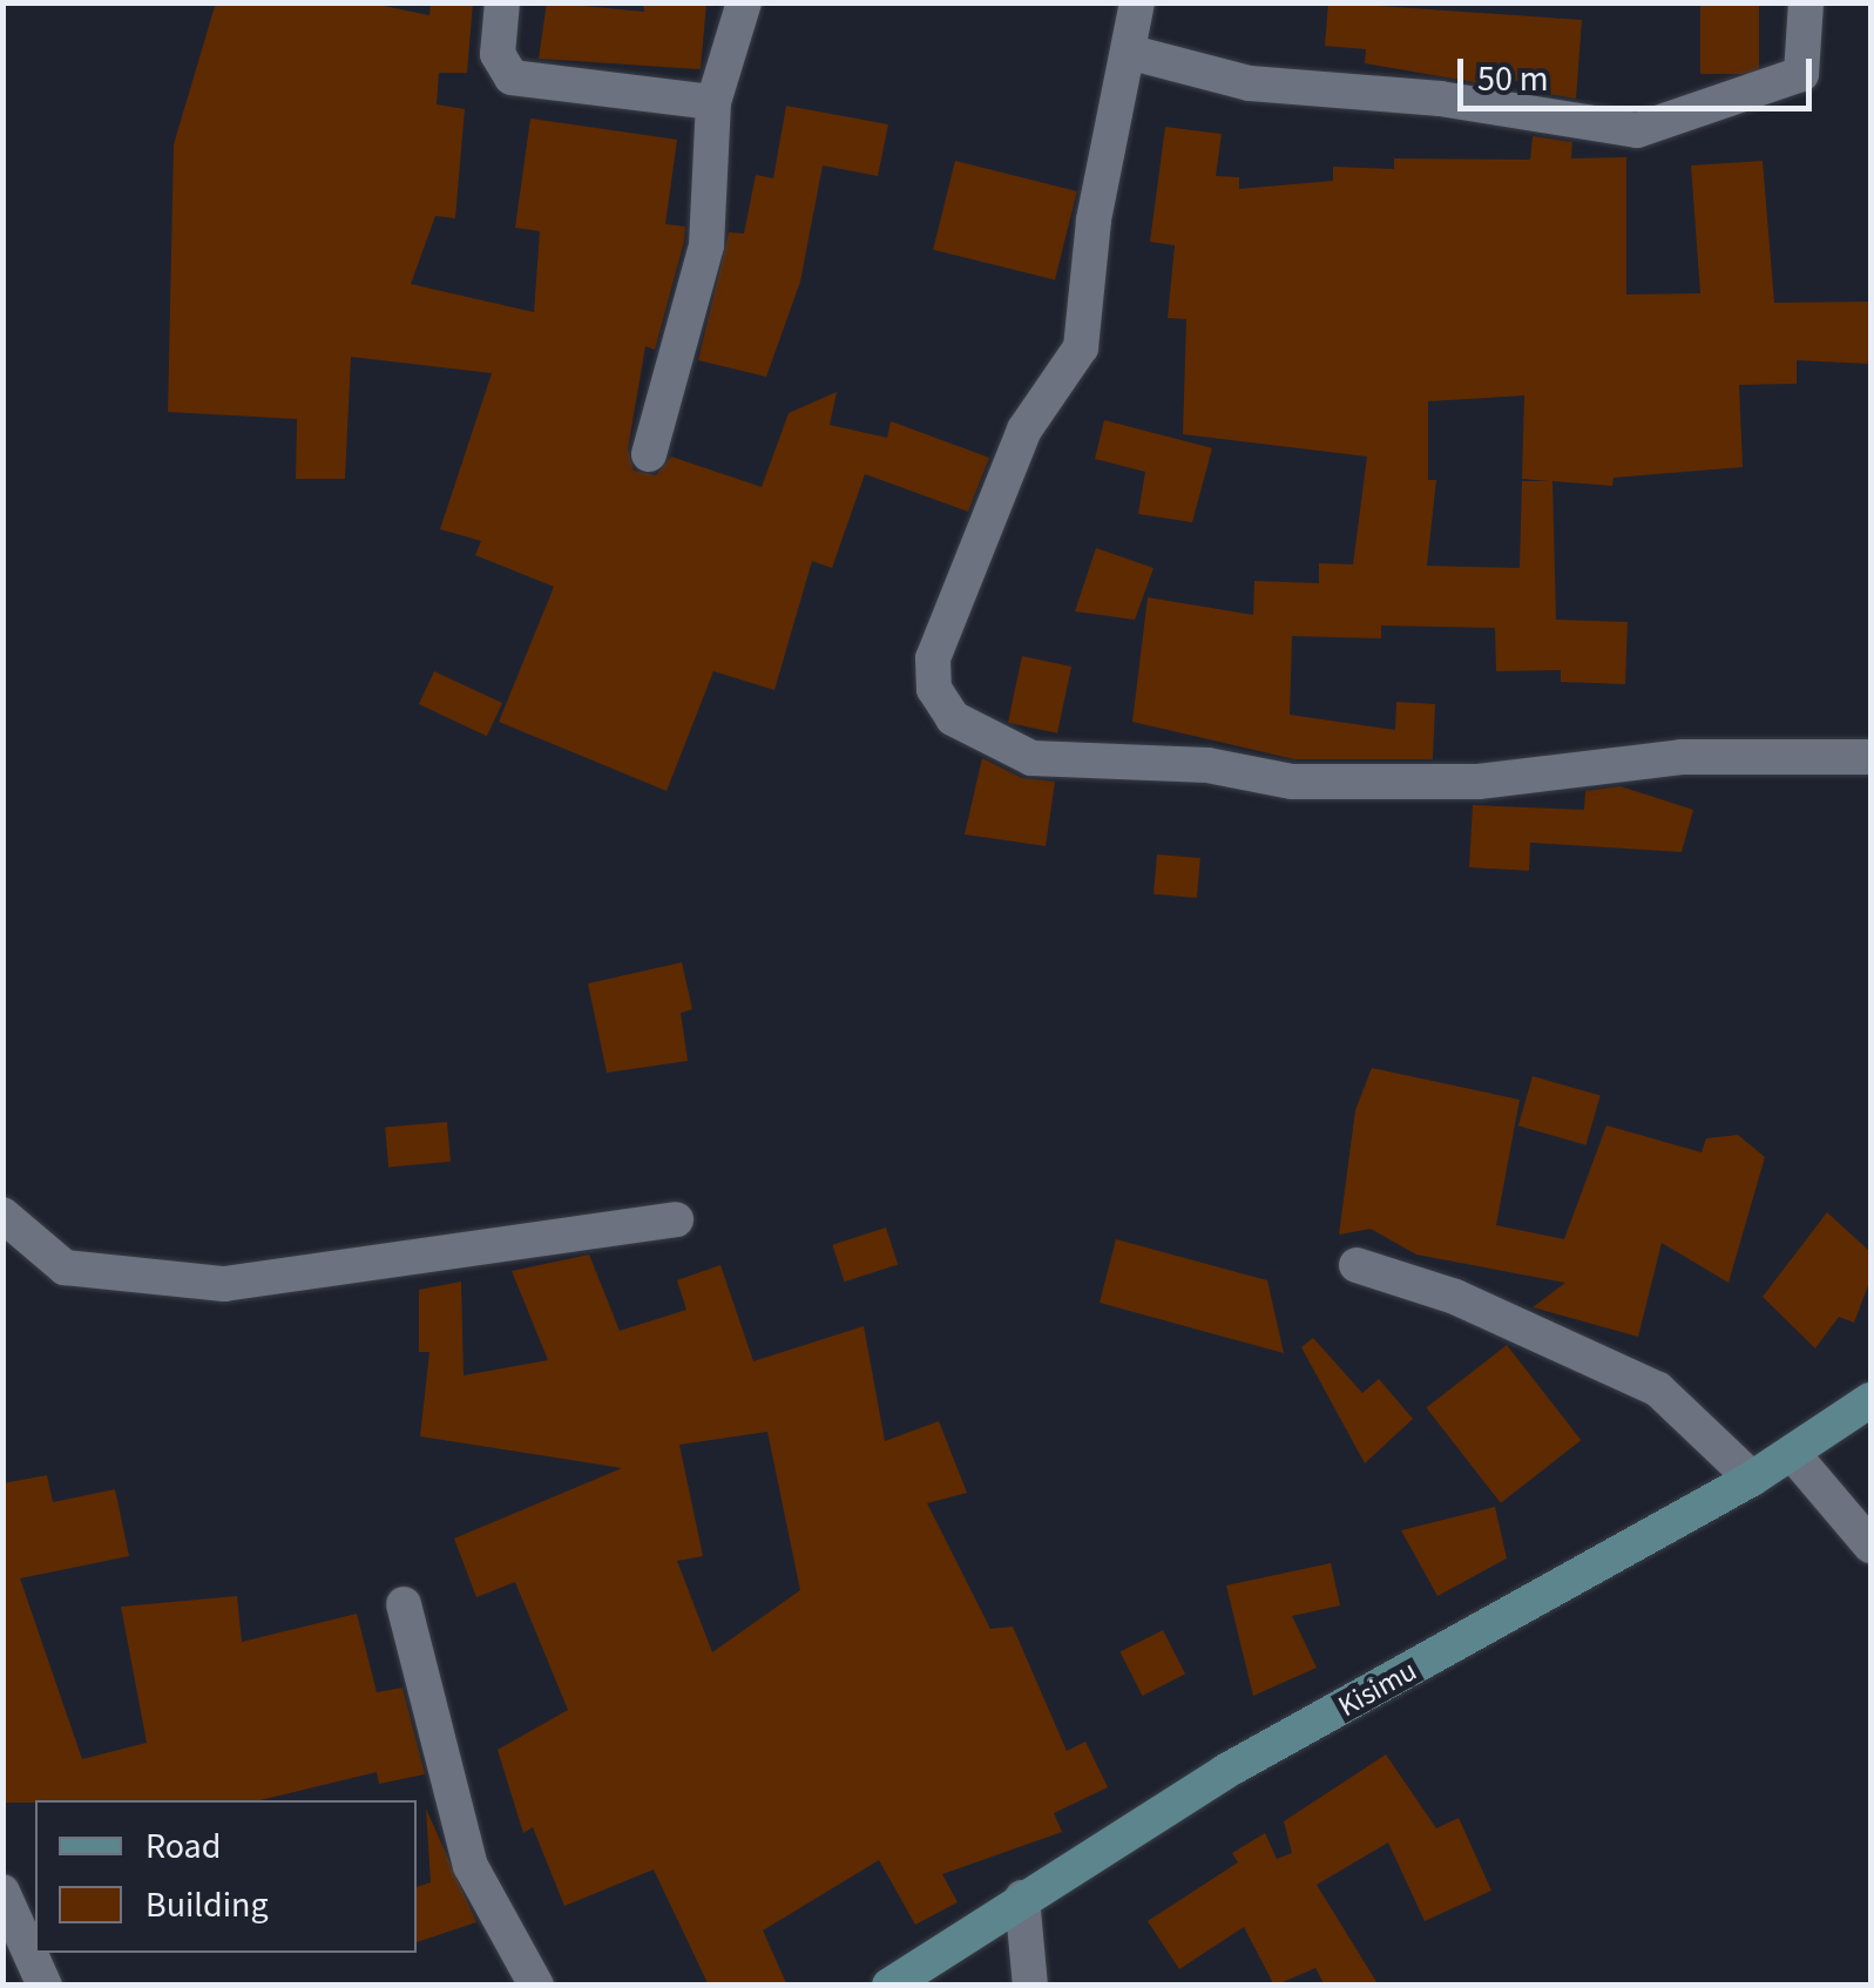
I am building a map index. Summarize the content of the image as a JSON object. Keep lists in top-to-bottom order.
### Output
{
  "streets": {
    "street": ["Kisimu"]
  },
  "legend": ["Road", "Building"],
  "scale_bar": "50 m"
}
